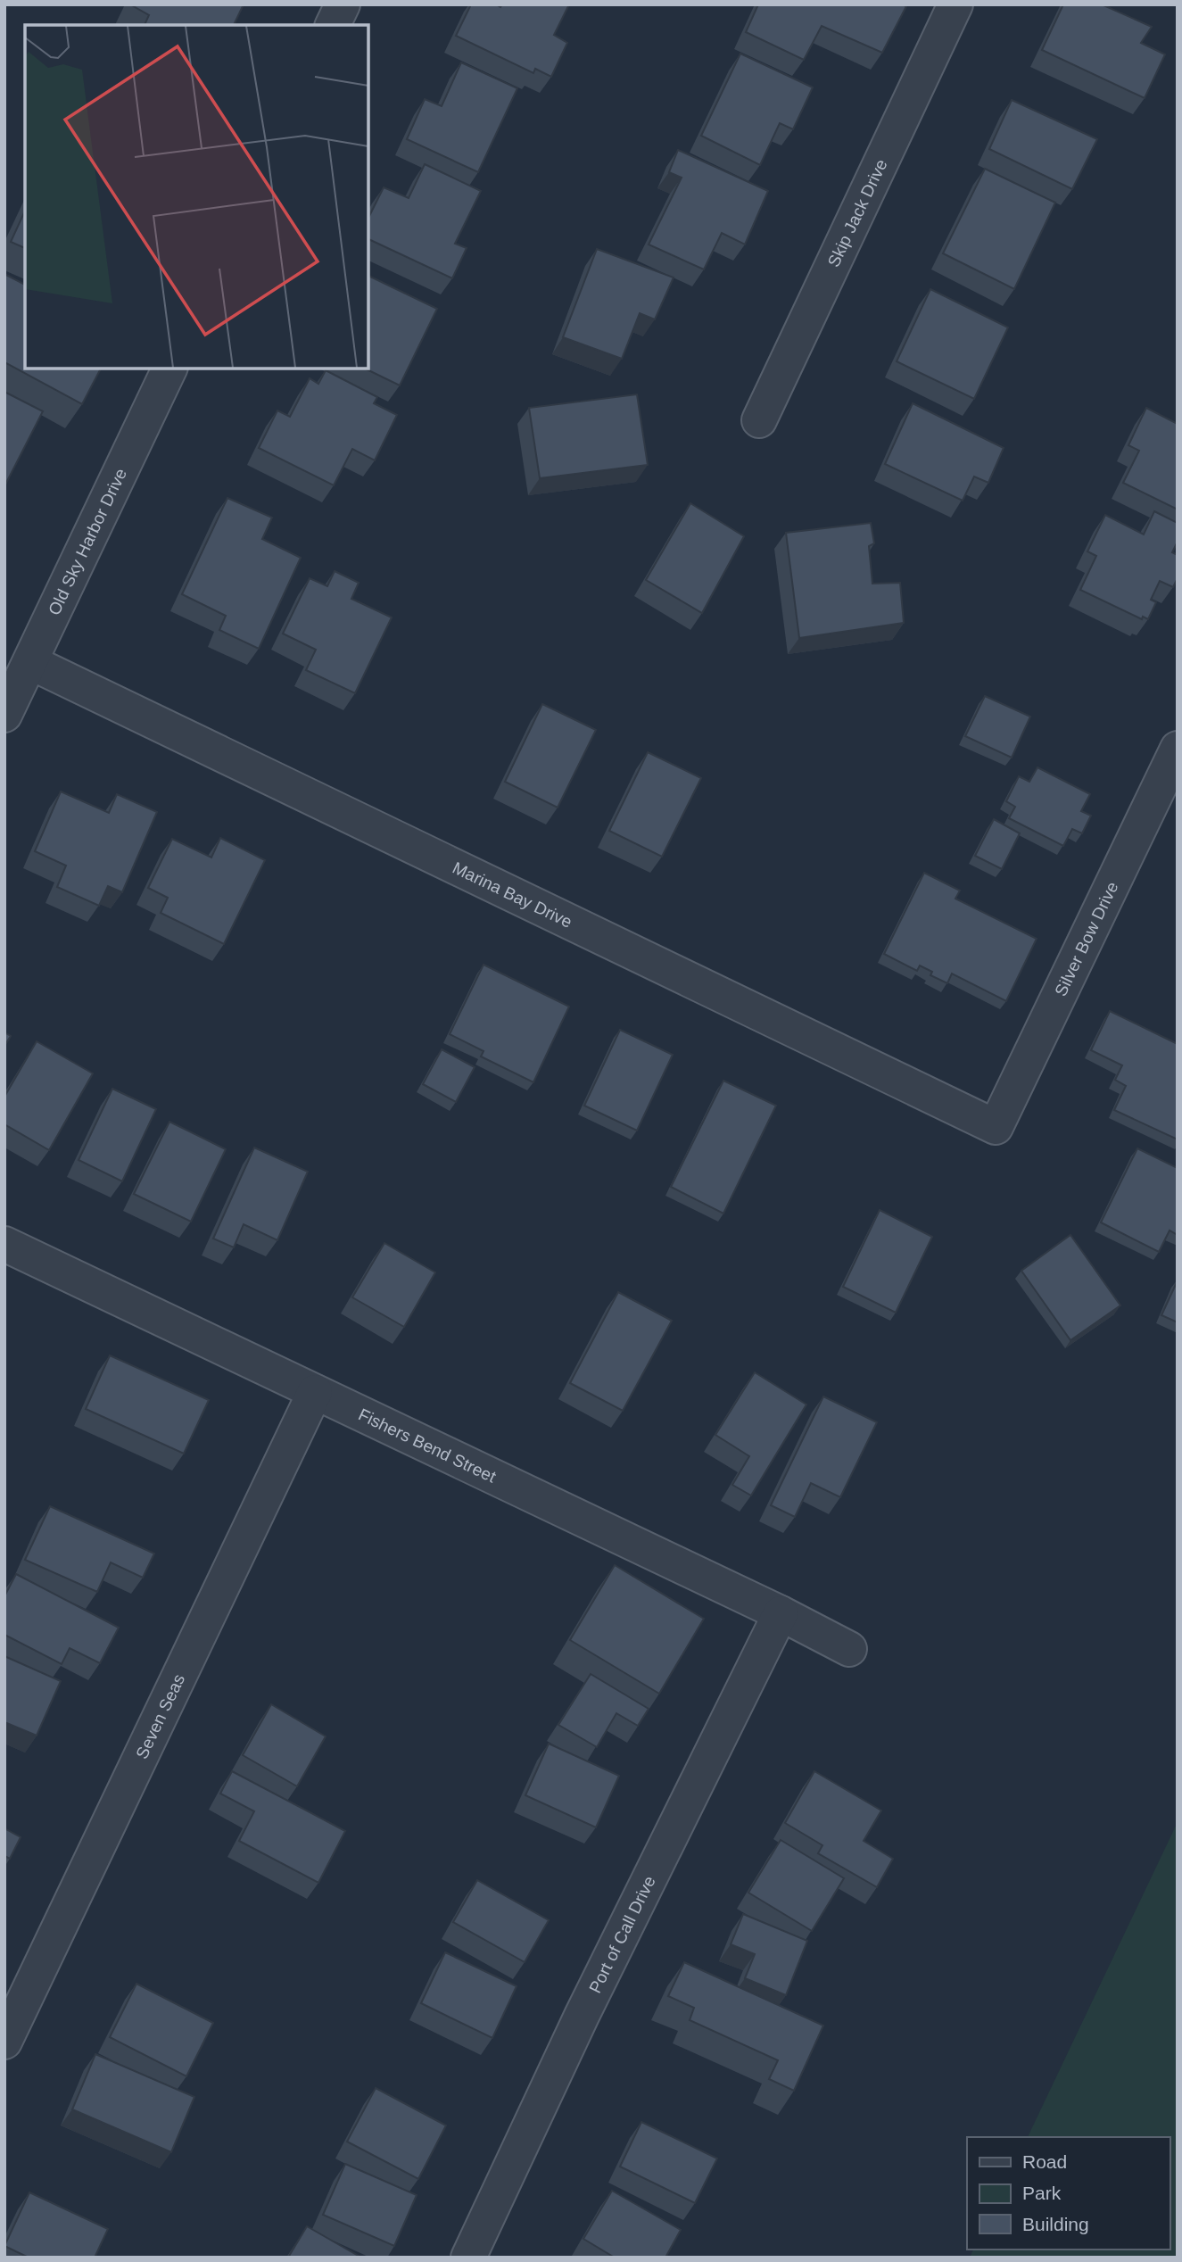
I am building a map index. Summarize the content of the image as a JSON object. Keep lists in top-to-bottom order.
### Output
{
  "streets": {
    "street": [
      "Skip Jack Drive",
      "Old Sky Harbor Drive",
      "Marina Bay Drive",
      "Silver Bow Drive",
      "Fishers Bend Street",
      "Seven Seas",
      "Port of Call Drive"
    ]
  },
  "crossings": [
    ["Old Sky Harbor Drive", "Marina Bay Drive"],
    ["Marina Bay Drive", "Silver Bow Drive"],
    ["Fishers Bend Street", "Seven Seas"],
    ["Fishers Bend Street", "Port of Call Drive"]
  ],
  "legend": ["Road", "Park", "Building"]
}
